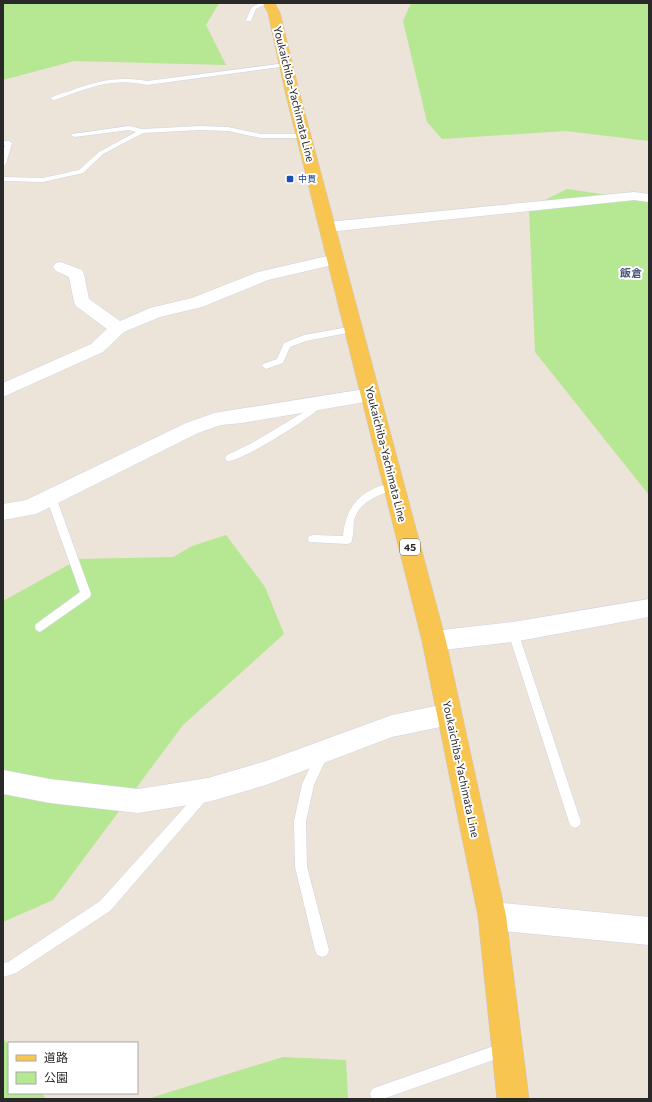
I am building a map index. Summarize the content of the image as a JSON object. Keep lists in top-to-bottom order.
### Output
{
  "streets": {
    "main road": ["Youkaichiba-Yachimata Line", "45"]
  },
  "districts": ["飯倉"],
  "places": {
    "transit": ["中貫"]
  },
  "legend": ["道路", "公園"]
}
